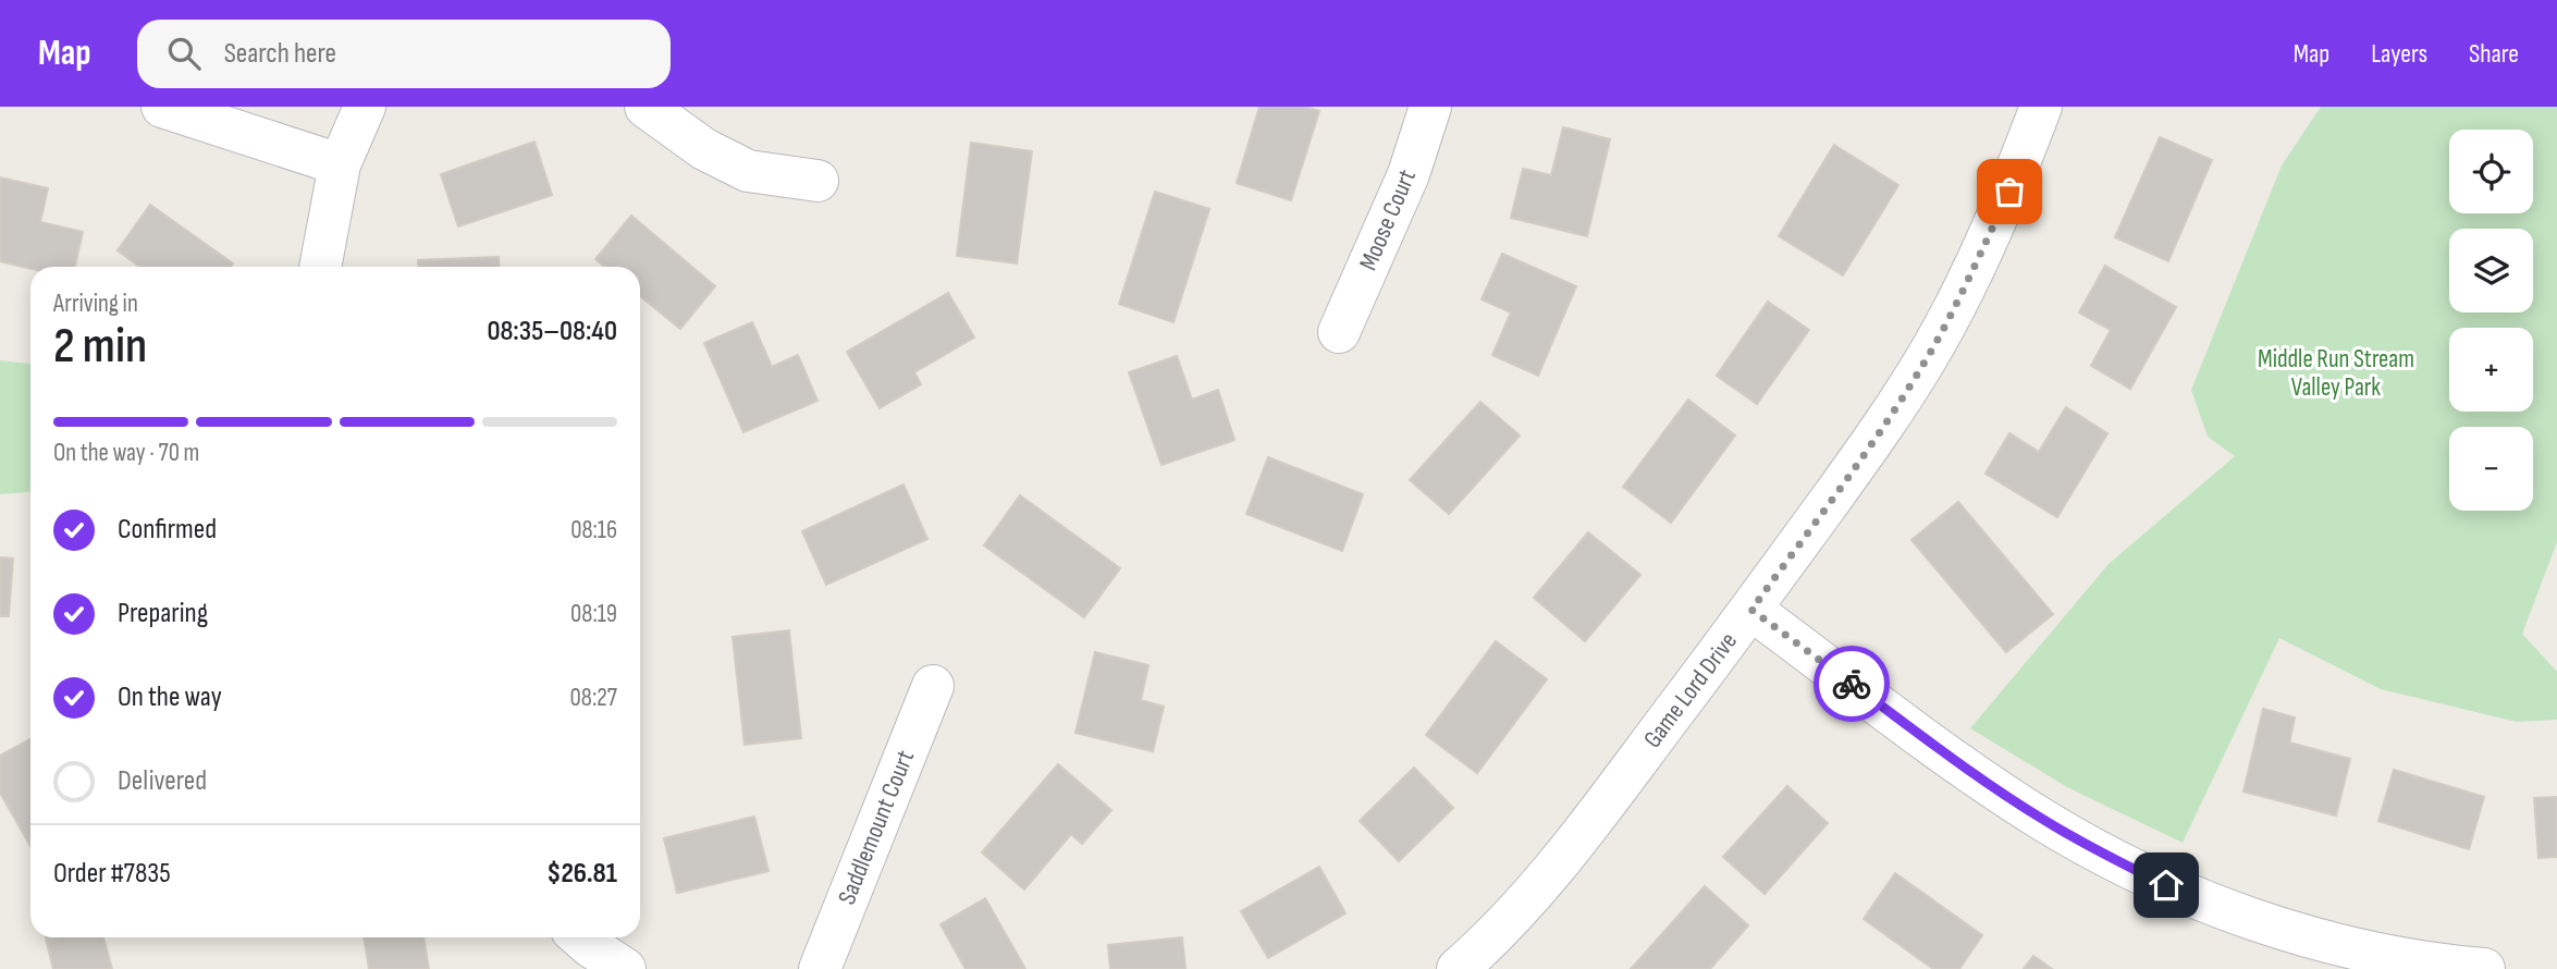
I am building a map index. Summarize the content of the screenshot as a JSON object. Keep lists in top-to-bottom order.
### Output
{
  "streets": {
    "street": ["Moose Court", "Game Lord Drive", "Saddlemount Court"]
  },
  "parks": ["Middle Run Stream Valley Park"],
  "page": {
    "header": "Map",
    "search": "Search here",
    "nav": ["Map", "Layers", "Share"],
    "map_buttons": ["+", "−"],
    "heading": ["2 min", "Arriving in", "08:35–08:40"],
    "panel": ["Order #7835", "$26.81"],
    "bar": "On the way · 70 m",
    "list": [
      ["Confirmed", "08:16"],
      ["Preparing", "08:19"],
      ["On the way", "08:27"],
      "Delivered"
    ]
  }
}
